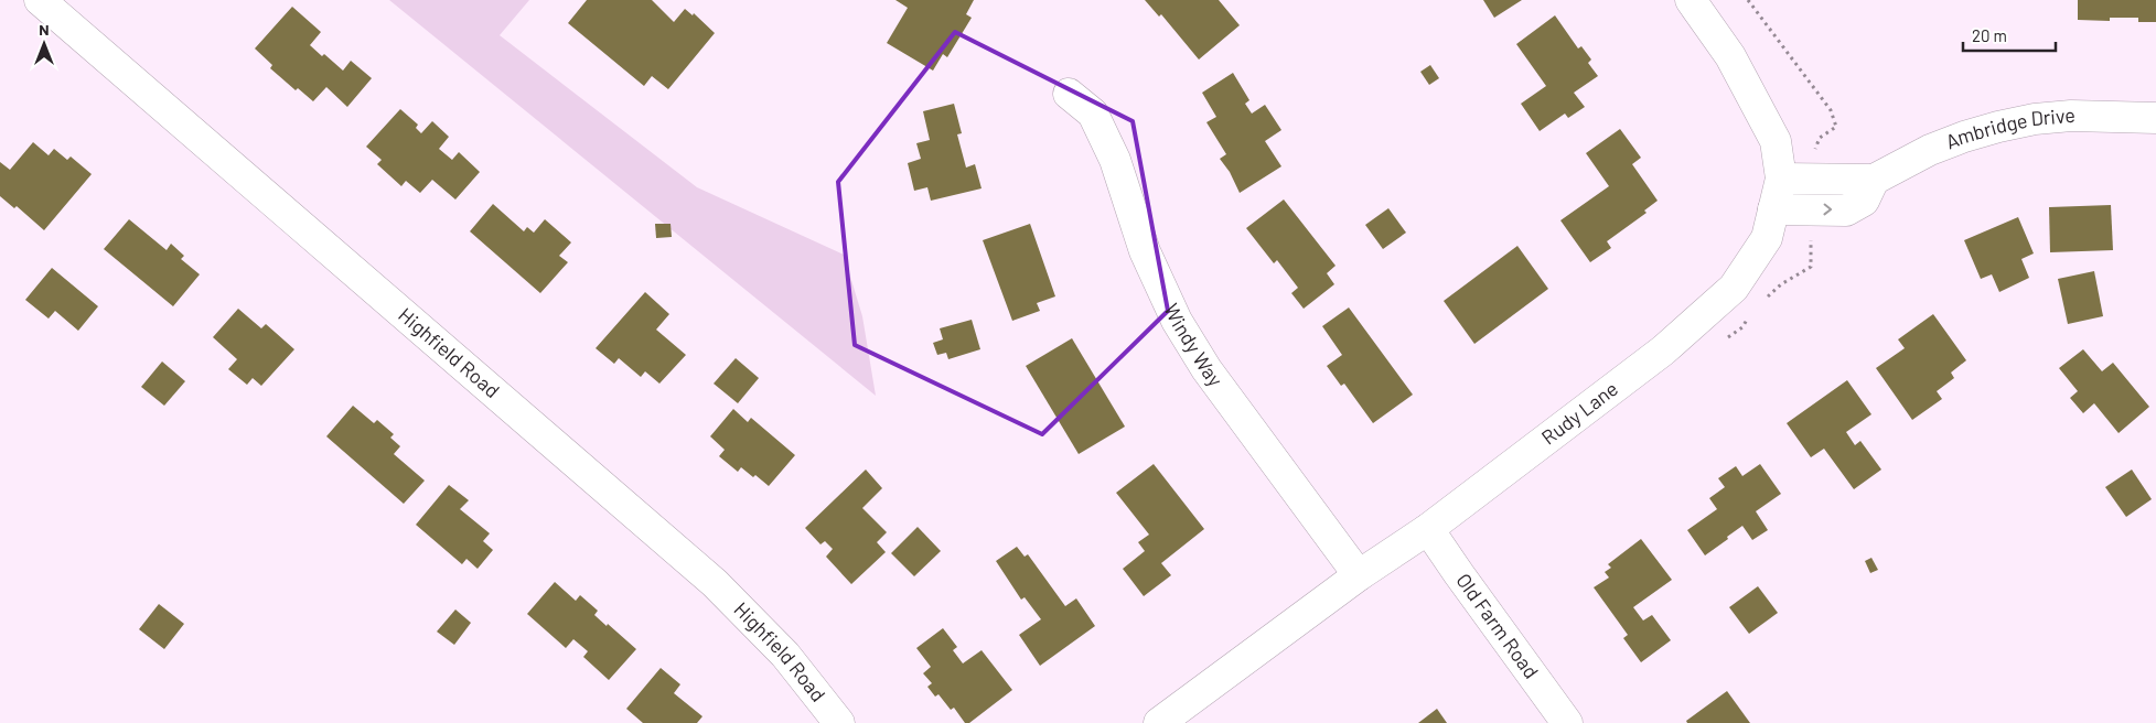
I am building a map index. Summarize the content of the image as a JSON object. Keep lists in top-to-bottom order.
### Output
{
  "streets": {
    "street": [
      "Ambridge Drive",
      "Windy Way",
      "Highfield Road",
      "Rudy Lane",
      "Old Farm Road"
    ]
  },
  "crossings": [
    ["Ambridge Drive", "Rudy Lane"],
    ["Windy Way", "Rudy Lane"],
    ["Rudy Lane", "Old Farm Road"]
  ],
  "scale_bar": "20 m",
  "north": "top"
}
